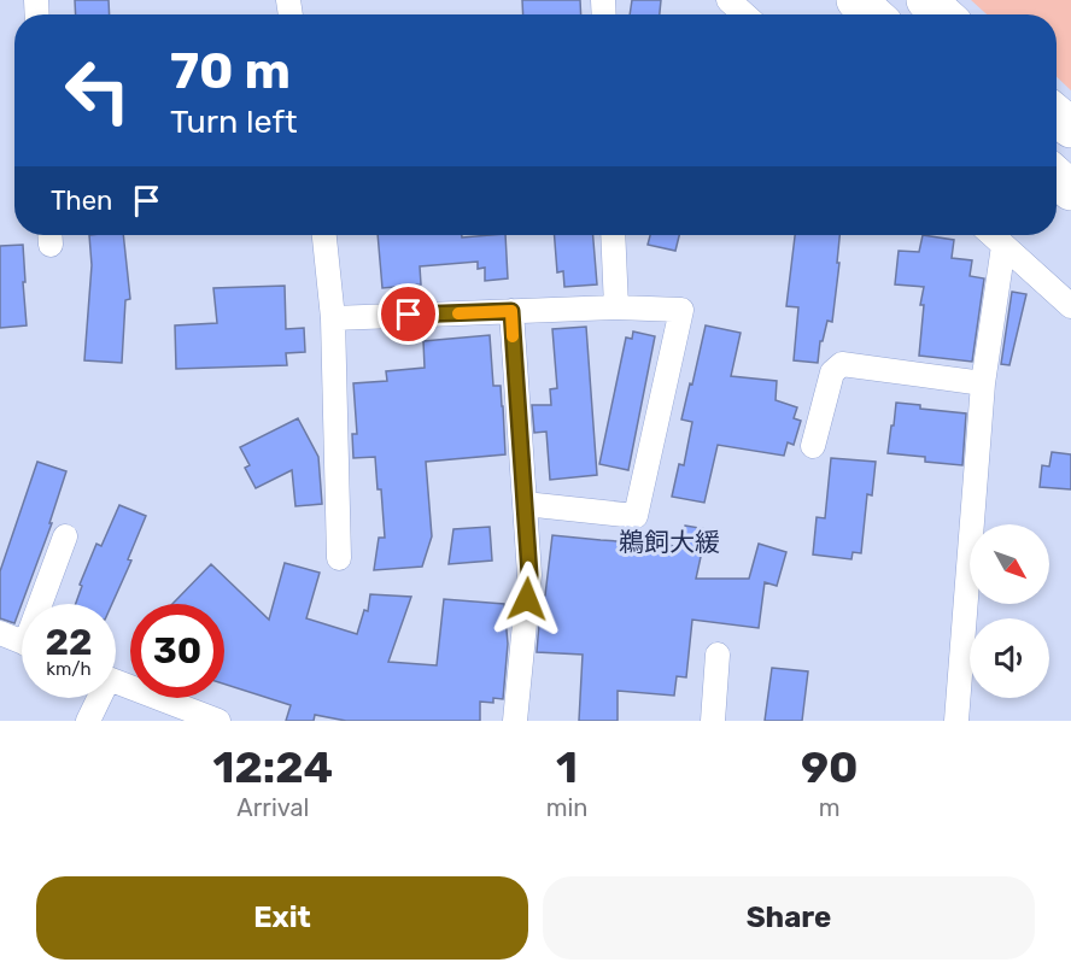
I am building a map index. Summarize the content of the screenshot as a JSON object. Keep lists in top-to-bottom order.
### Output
{
  "districts": ["鵜飼大緩"],
  "north": "bottom right",
  "page": {
    "turn": ["70 m", "Turn left"],
    "then": "Then",
    "speed": "22 km/h",
    "limit": "30",
    "eta": [
      "12:24",
      "Arrival",
      "1",
      "min",
      "90",
      "m"
    ],
    "buttons": ["Exit", "Share"]
  }
}
